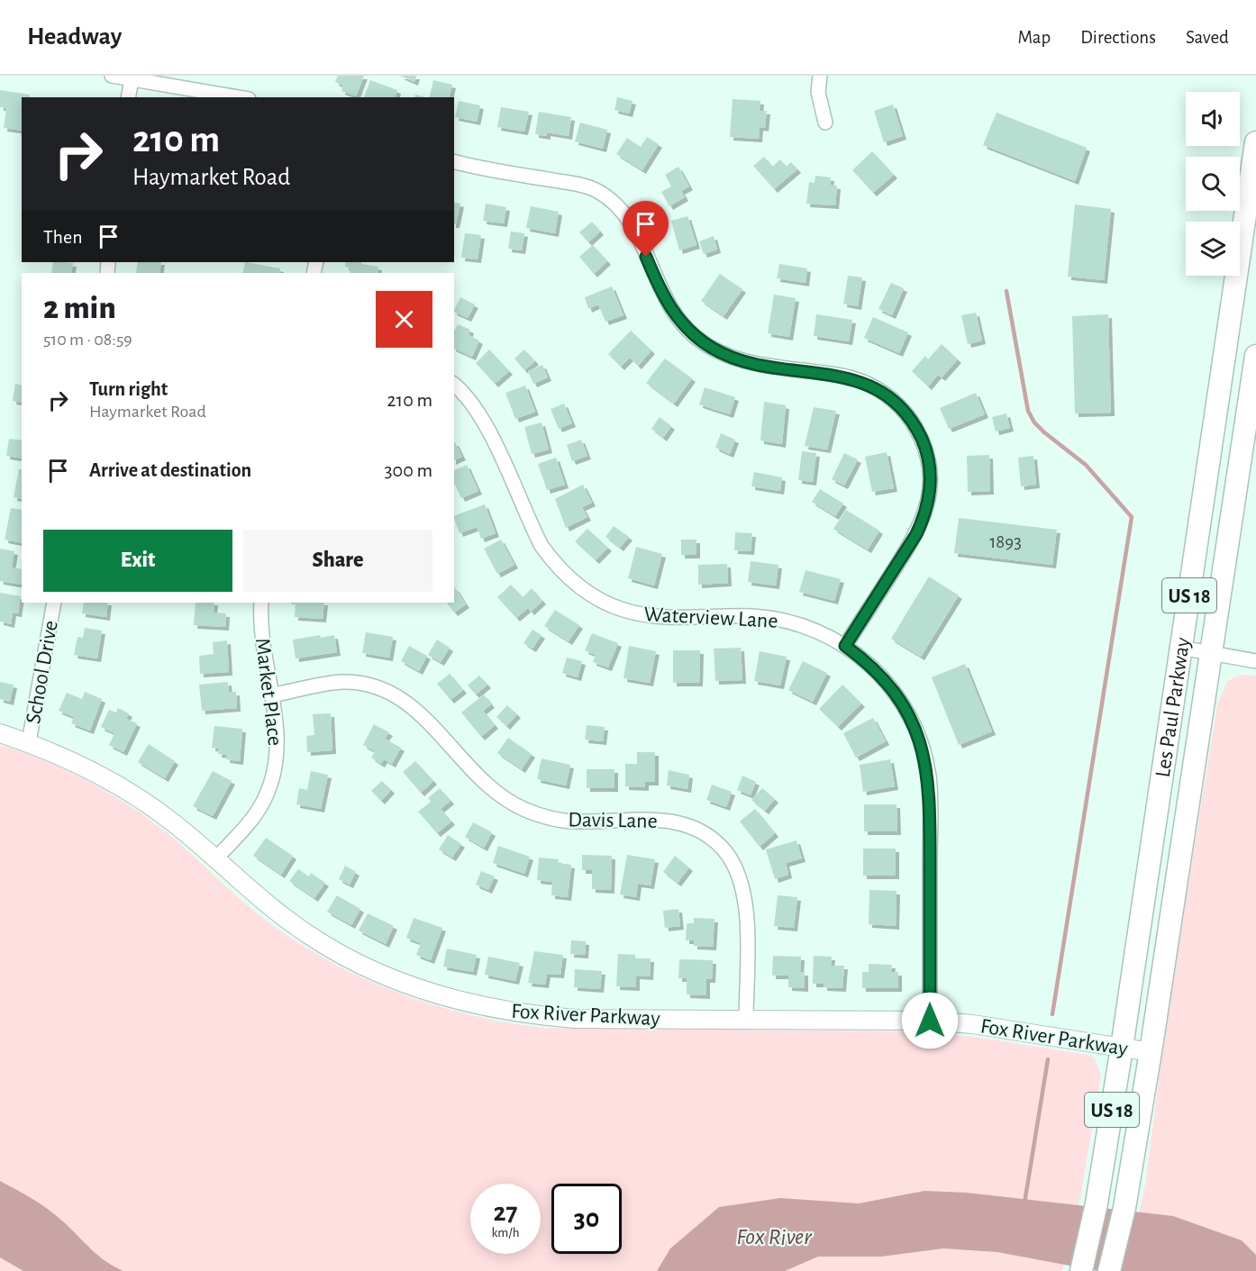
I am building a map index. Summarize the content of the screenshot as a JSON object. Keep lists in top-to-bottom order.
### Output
{
  "streets": {
    "main road": ["US 18", "Les Paul Parkway"],
    "street": [
      "Waterview Lane",
      "School Drive",
      "Market Place",
      "Davis Lane",
      "Fox River Parkway"
    ]
  },
  "crossings": [
    ["Waterview Lane", "Fox River Parkway"],
    ["School Drive", "Fox River Parkway"],
    ["Market Place", "Davis Lane"],
    ["Market Place", "Fox River Parkway"],
    ["Les Paul Parkway", "Fox River Parkway"],
    ["Davis Lane", "Fox River Parkway"]
  ],
  "water": ["Fox River"],
  "house_numbers": ["1893"],
  "page": {
    "header": "Headway",
    "nav": ["Map", "Directions", "Saved"],
    "turn": ["210 m", "Haymarket Road"],
    "then": "Then",
    "heading": ["2 min", "510 m · 08:59"],
    "list": [
      {
        "name": "Turn right",
        "note": "Haymarket Road",
        "value": "210 m"
      },
      {
        "name": "Arrive at destination",
        "value": "300 m"
      }
    ],
    "buttons": ["Exit", "Share"],
    "speed": "27 km/h",
    "limit": "30"
  }
}
